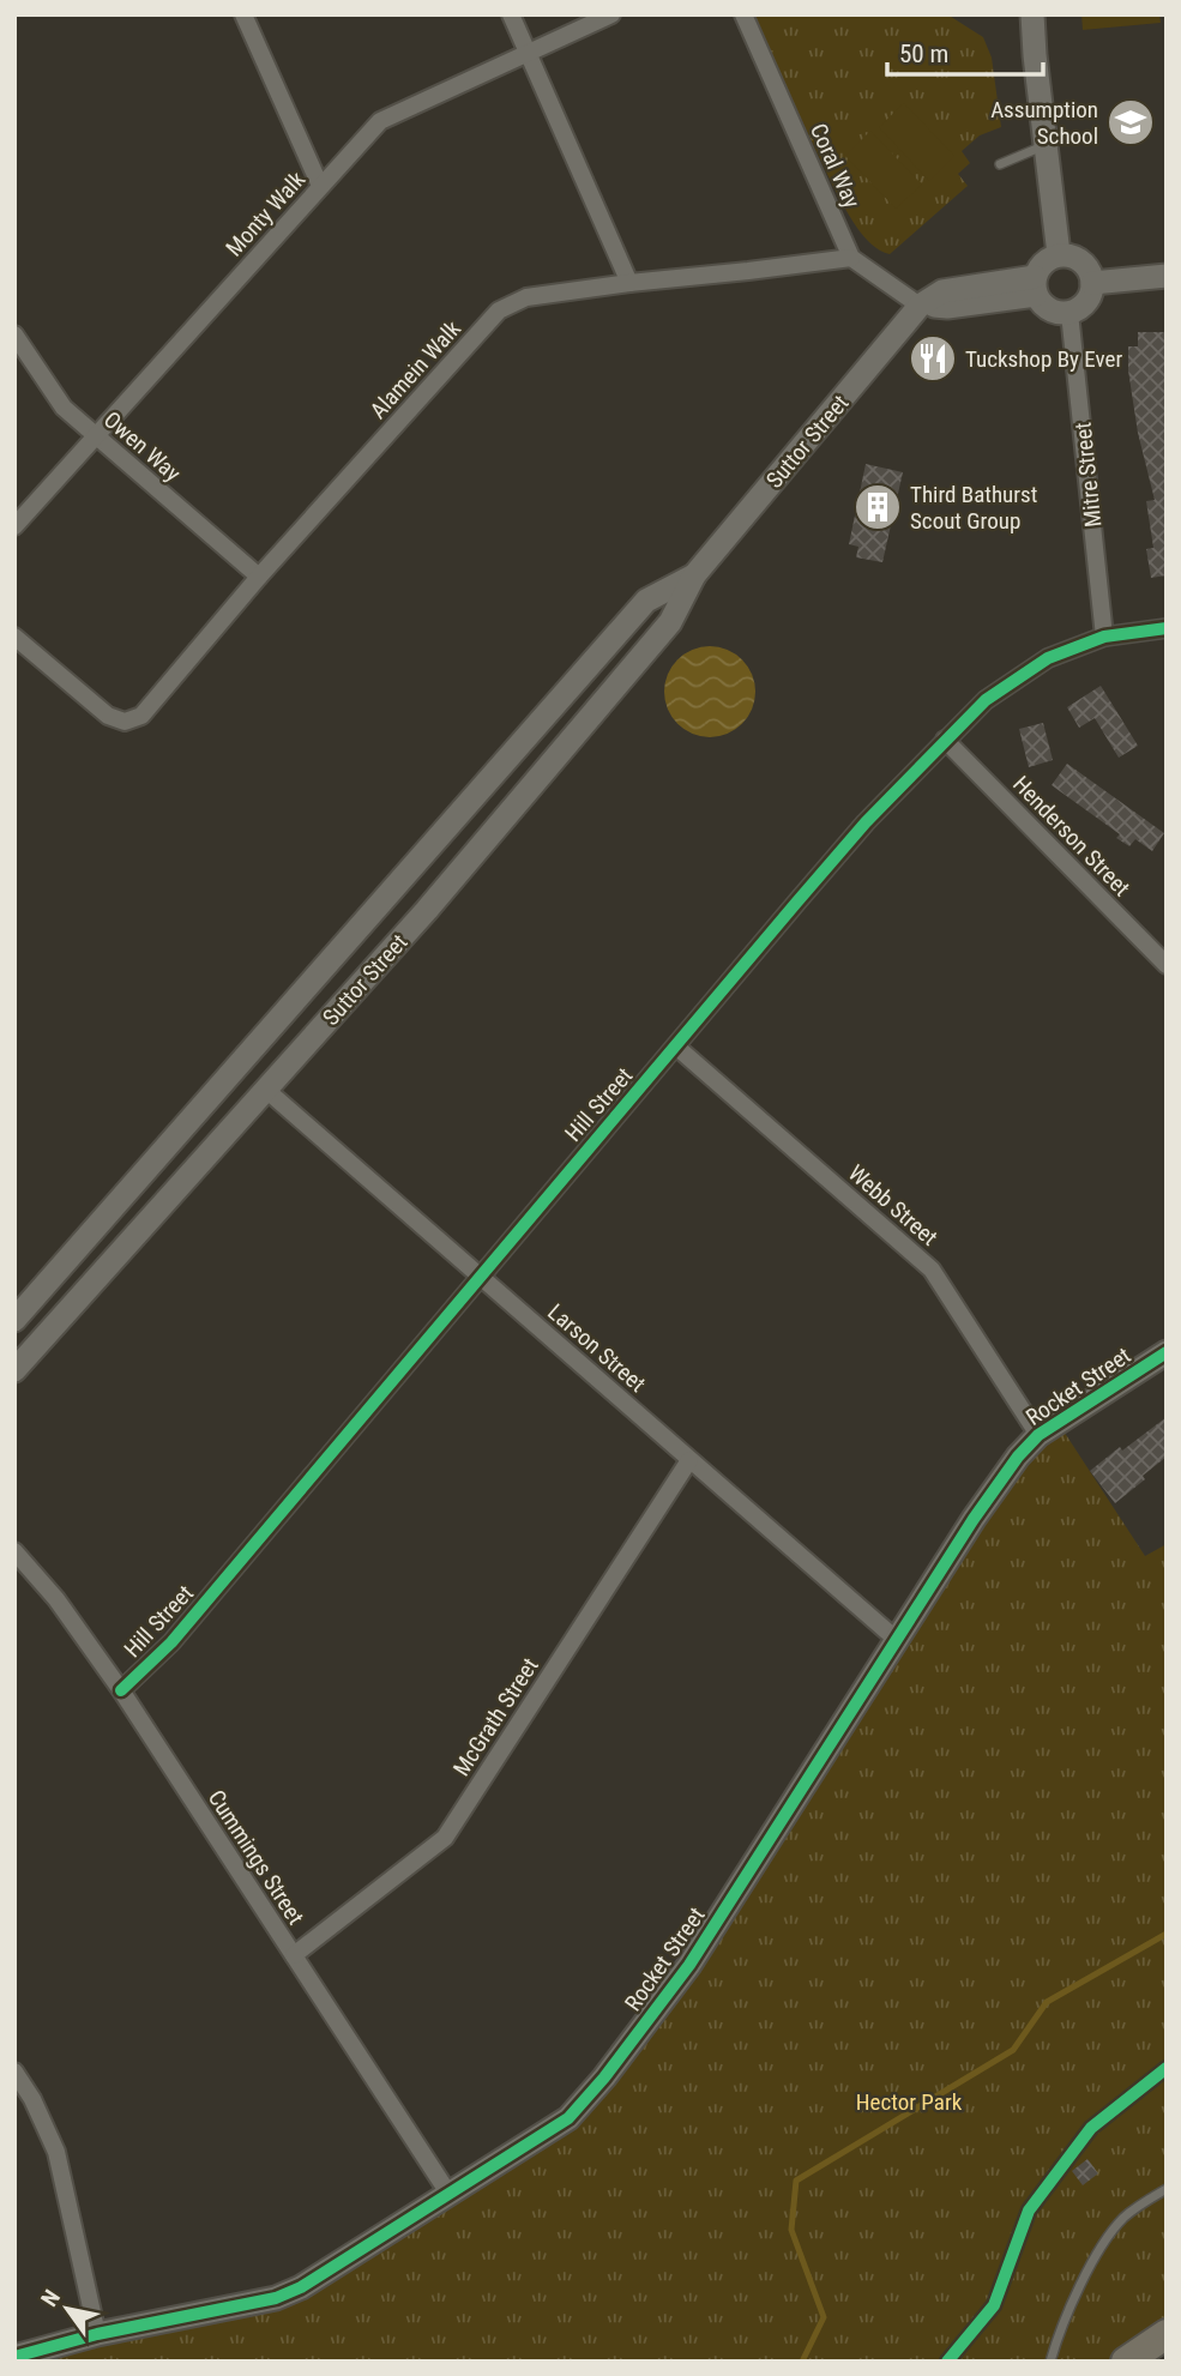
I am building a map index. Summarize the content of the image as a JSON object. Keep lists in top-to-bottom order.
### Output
{
  "streets": {
    "main road": ["Suttor Street", "Rocket Street"],
    "street": [
      "Coral Way",
      "Monty Walk",
      "Alamein Walk",
      "Owen Way",
      "Mitre Street",
      "Henderson Street",
      "Hill Street",
      "Webb Street",
      "Larson Street",
      "McGrath Street",
      "Cummings Street"
    ]
  },
  "crossings": [
    ["Coral Way", "Alamein Walk"],
    ["Monty Walk", "Owen Way"],
    ["Alamein Walk", "Owen Way"],
    ["Suttor Street", "Mitre Street"],
    ["Suttor Street", "Larson Street"],
    ["Mitre Street", "Hill Street"],
    ["Henderson Street", "Hill Street"],
    ["Hill Street", "Webb Street"],
    ["Hill Street", "Larson Street"],
    ["Hill Street", "Cummings Street"],
    ["Webb Street", "Rocket Street"],
    ["Larson Street", "Rocket Street"],
    ["Larson Street", "McGrath Street"],
    ["Rocket Street", "Cummings Street"],
    ["McGrath Street", "Cummings Street"]
  ],
  "parks": ["Hector Park"],
  "places": {
    "school or university": ["Assumption School"],
    "restaurant": ["Tuckshop By Ever"],
    "building": ["Third Bathurst Scout Group"]
  },
  "scale_bar": "50 m",
  "north": "top left"
}
